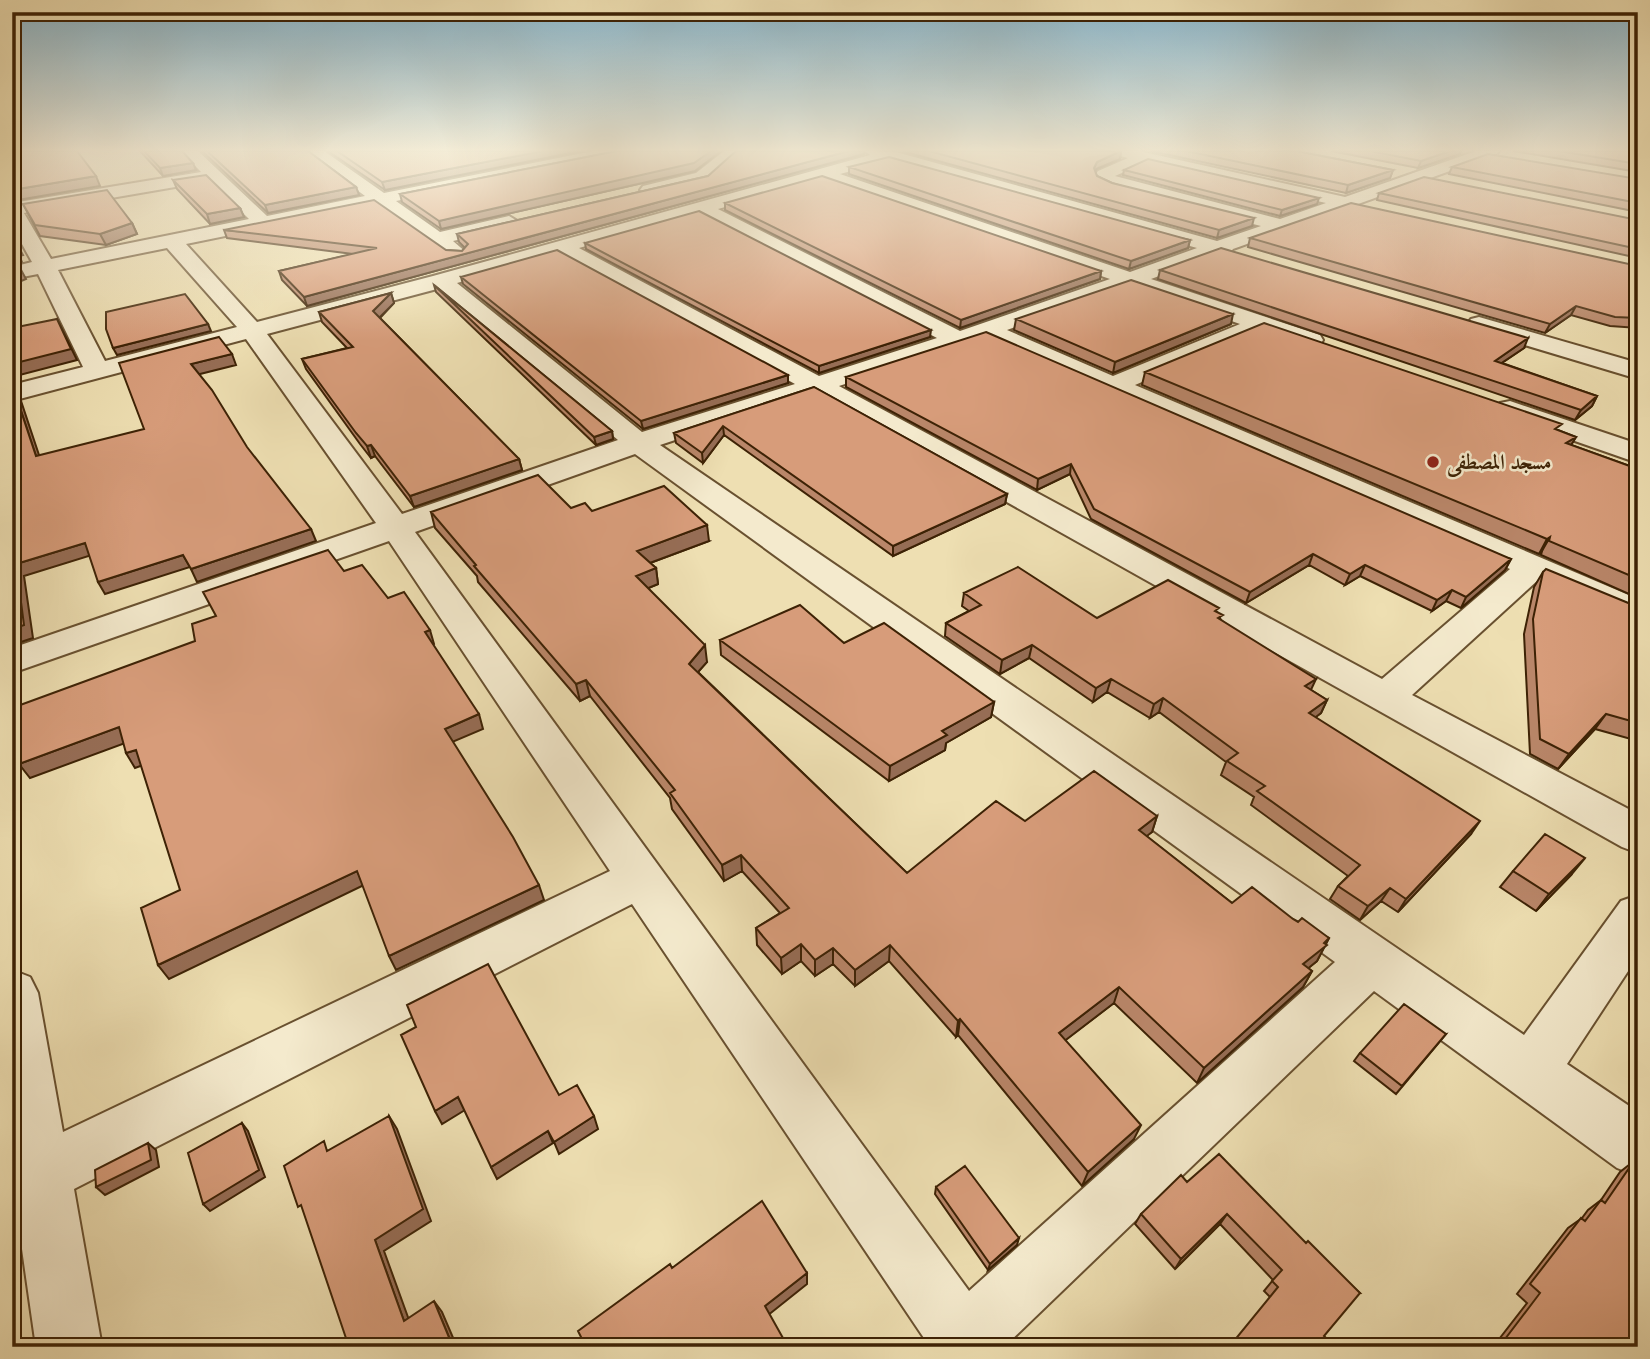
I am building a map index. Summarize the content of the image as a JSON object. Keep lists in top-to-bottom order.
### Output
{
  "places": ["مسجد المصطفى"]
}
